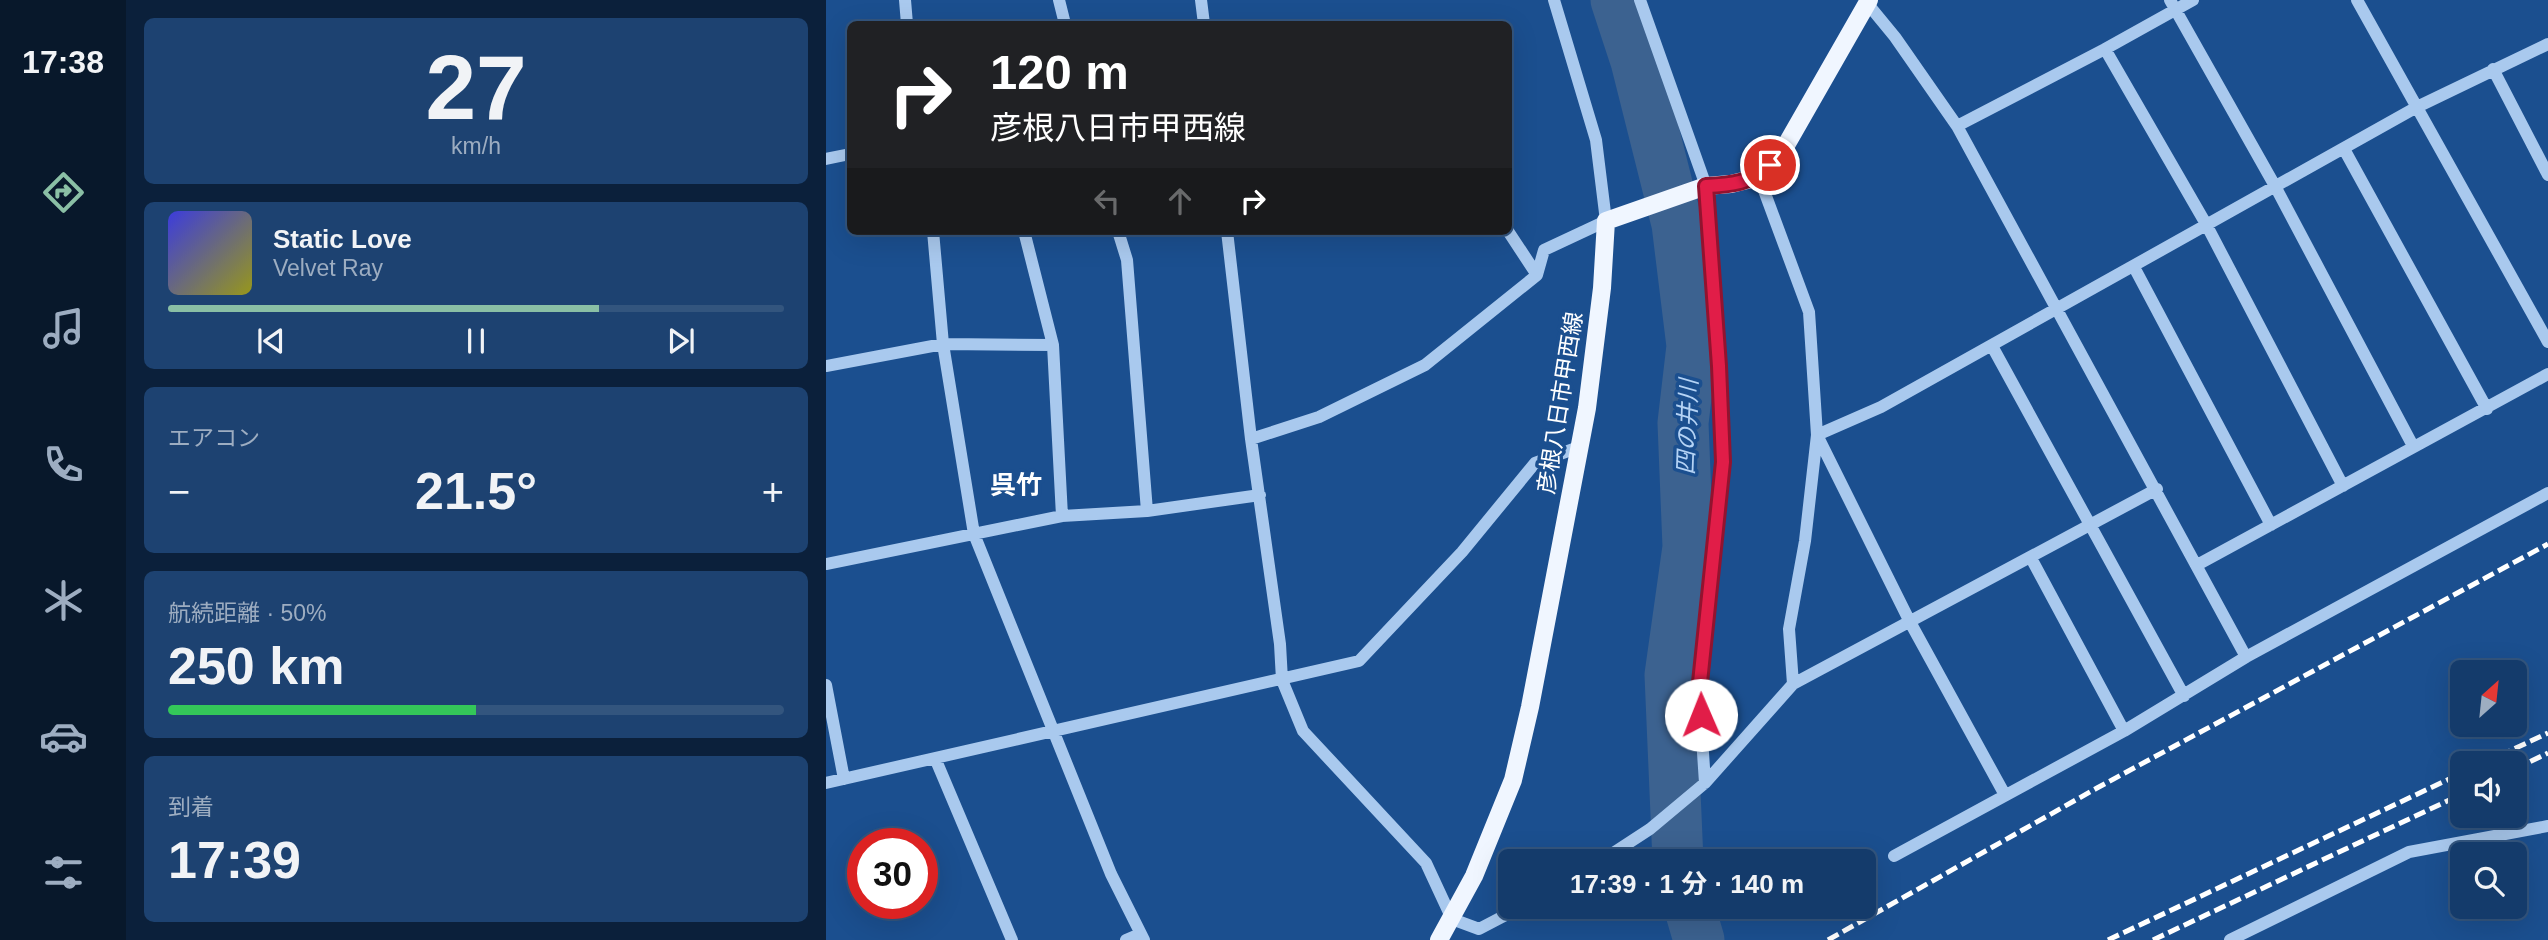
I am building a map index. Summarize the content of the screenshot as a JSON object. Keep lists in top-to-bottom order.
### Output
{
  "streets": {
    "main road": ["彦根八日市甲西線"]
  },
  "districts": ["呉竹"],
  "water": ["四の井川"],
  "north": "top right",
  "page": {
    "tabs": "17:38",
    "tile": [
      ["27", "km/h"],
      "エアコン",
      ["航続距離 · 50%", "250 km"],
      ["到着", "17:39"]
    ],
    "turn": ["120 m", "彦根八日市甲西線"],
    "song": ["Static Love", "Velvet Ray"],
    "heat": ["−", "21.5°", "+"],
    "limit": "30",
    "trip": "17:39 · 1 分 · 140 m"
  }
}
